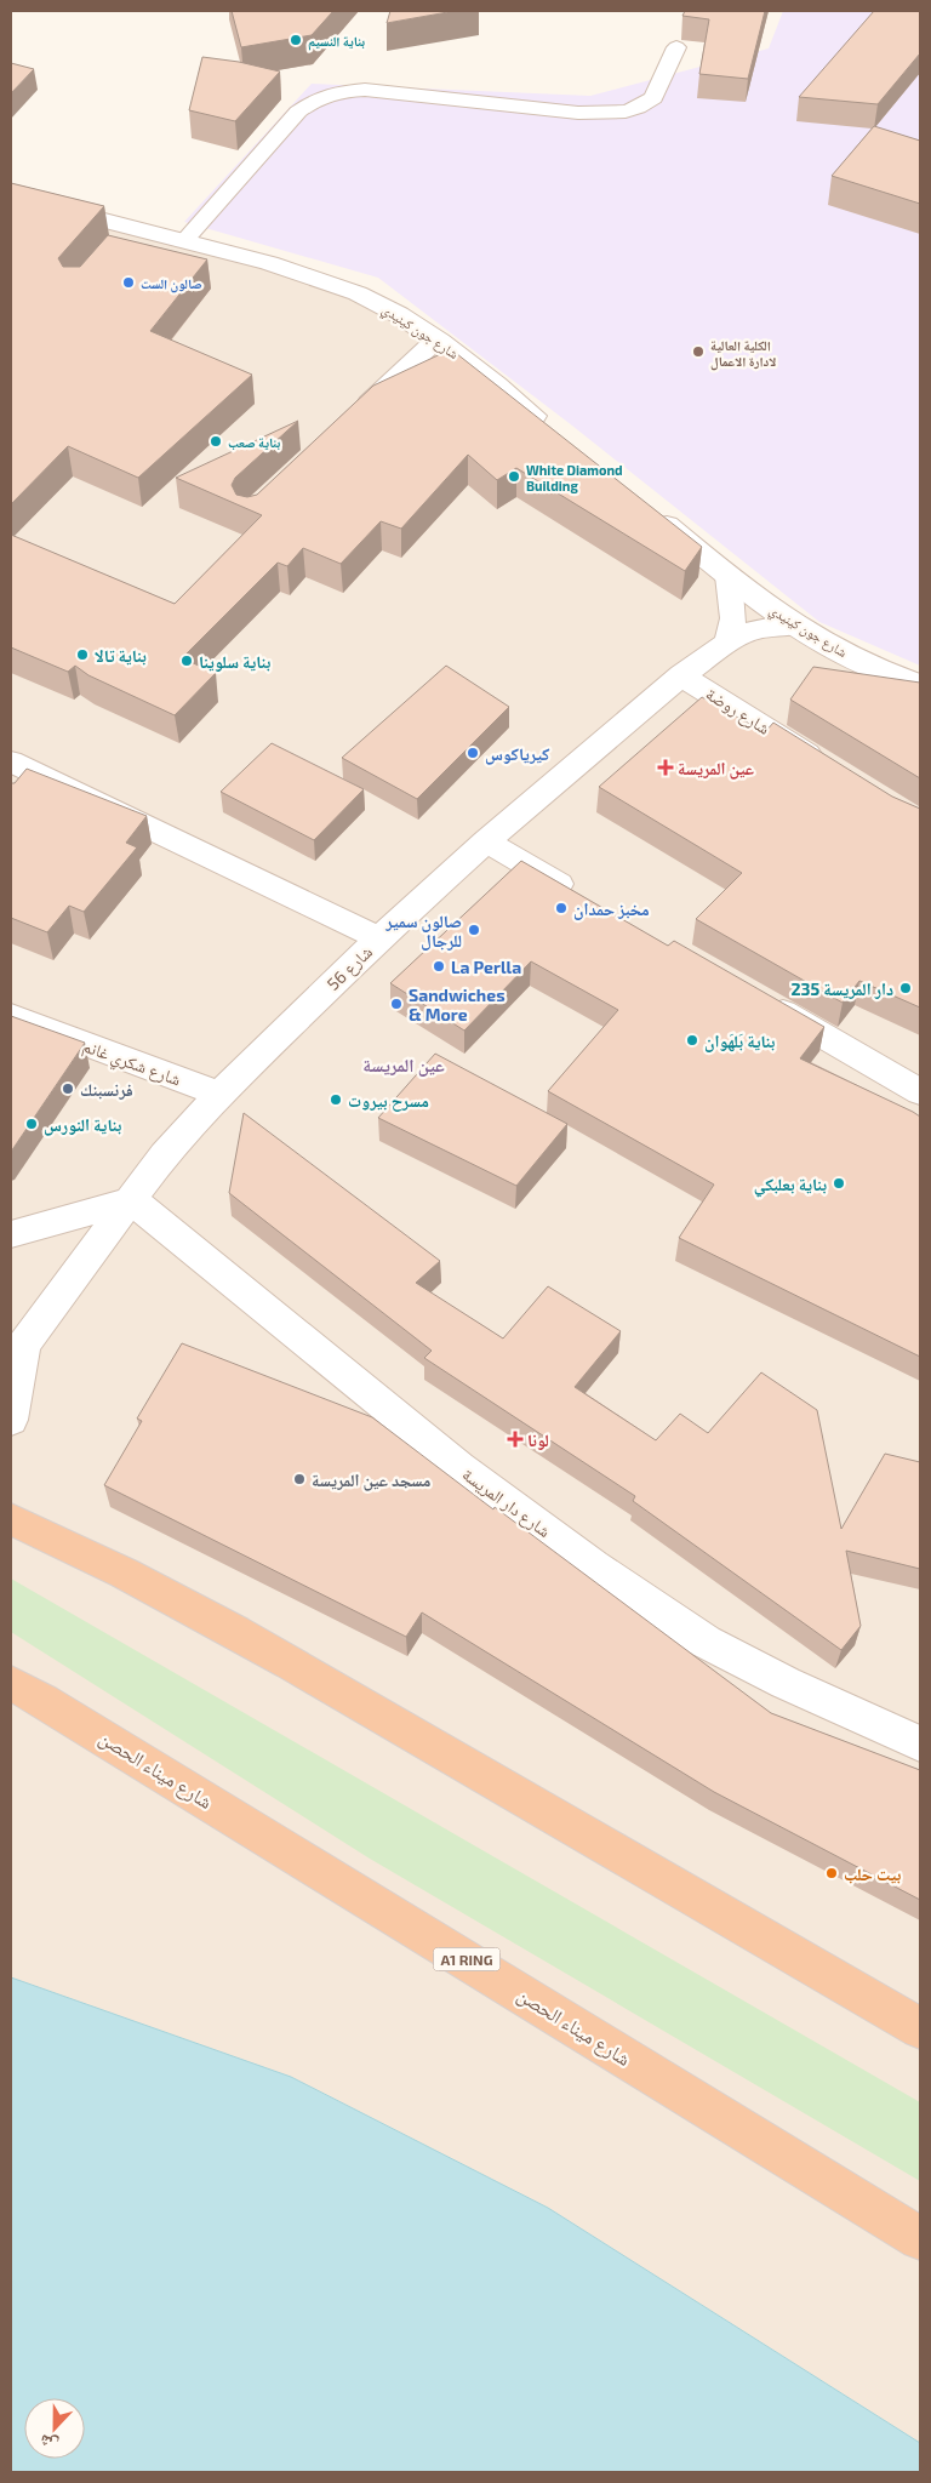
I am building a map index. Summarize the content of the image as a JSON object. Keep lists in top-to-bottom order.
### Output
{
  "streets": {
    "highway": ["شارع ميناء الحصن", "A1 RING"],
    "street": [
      "شارع جون كينيدي",
      "شارع روضة",
      "شارع 56",
      "شارع شكري غانم",
      "شارع دار المريسة"
    ]
  },
  "crossings": [
    ["شارع جون كينيدي", "شارع 56"],
    ["شارع روضة", "شارع 56"],
    ["شارع 56", "شارع شكري غانم"],
    ["شارع 56", "شارع دار المريسة"]
  ],
  "districts": ["عين المريسة"],
  "places": {
    "other": [
      "بناية النسيم",
      "صالون الست",
      "الكلية العالية لادارة الاعمال",
      "بناية صعب",
      "White Diamond Building",
      "بناية تالا",
      "بناية سلوينا",
      "كيرياكوس",
      "مخبز حمدان",
      "صالون سمير للرجال",
      "La Perlla",
      "دار المريسة 235",
      "Sandwiches & More",
      "بناية بَلهَوان",
      "فرنسبنك",
      "مسرح بيروت",
      "بناية النورس",
      "بناية بعلبكي",
      "مسجد عين المريسة",
      "بيت حلب"
    ],
    "health": ["عين المريسة", "لونا"]
  },
  "north": "bottom"
}
